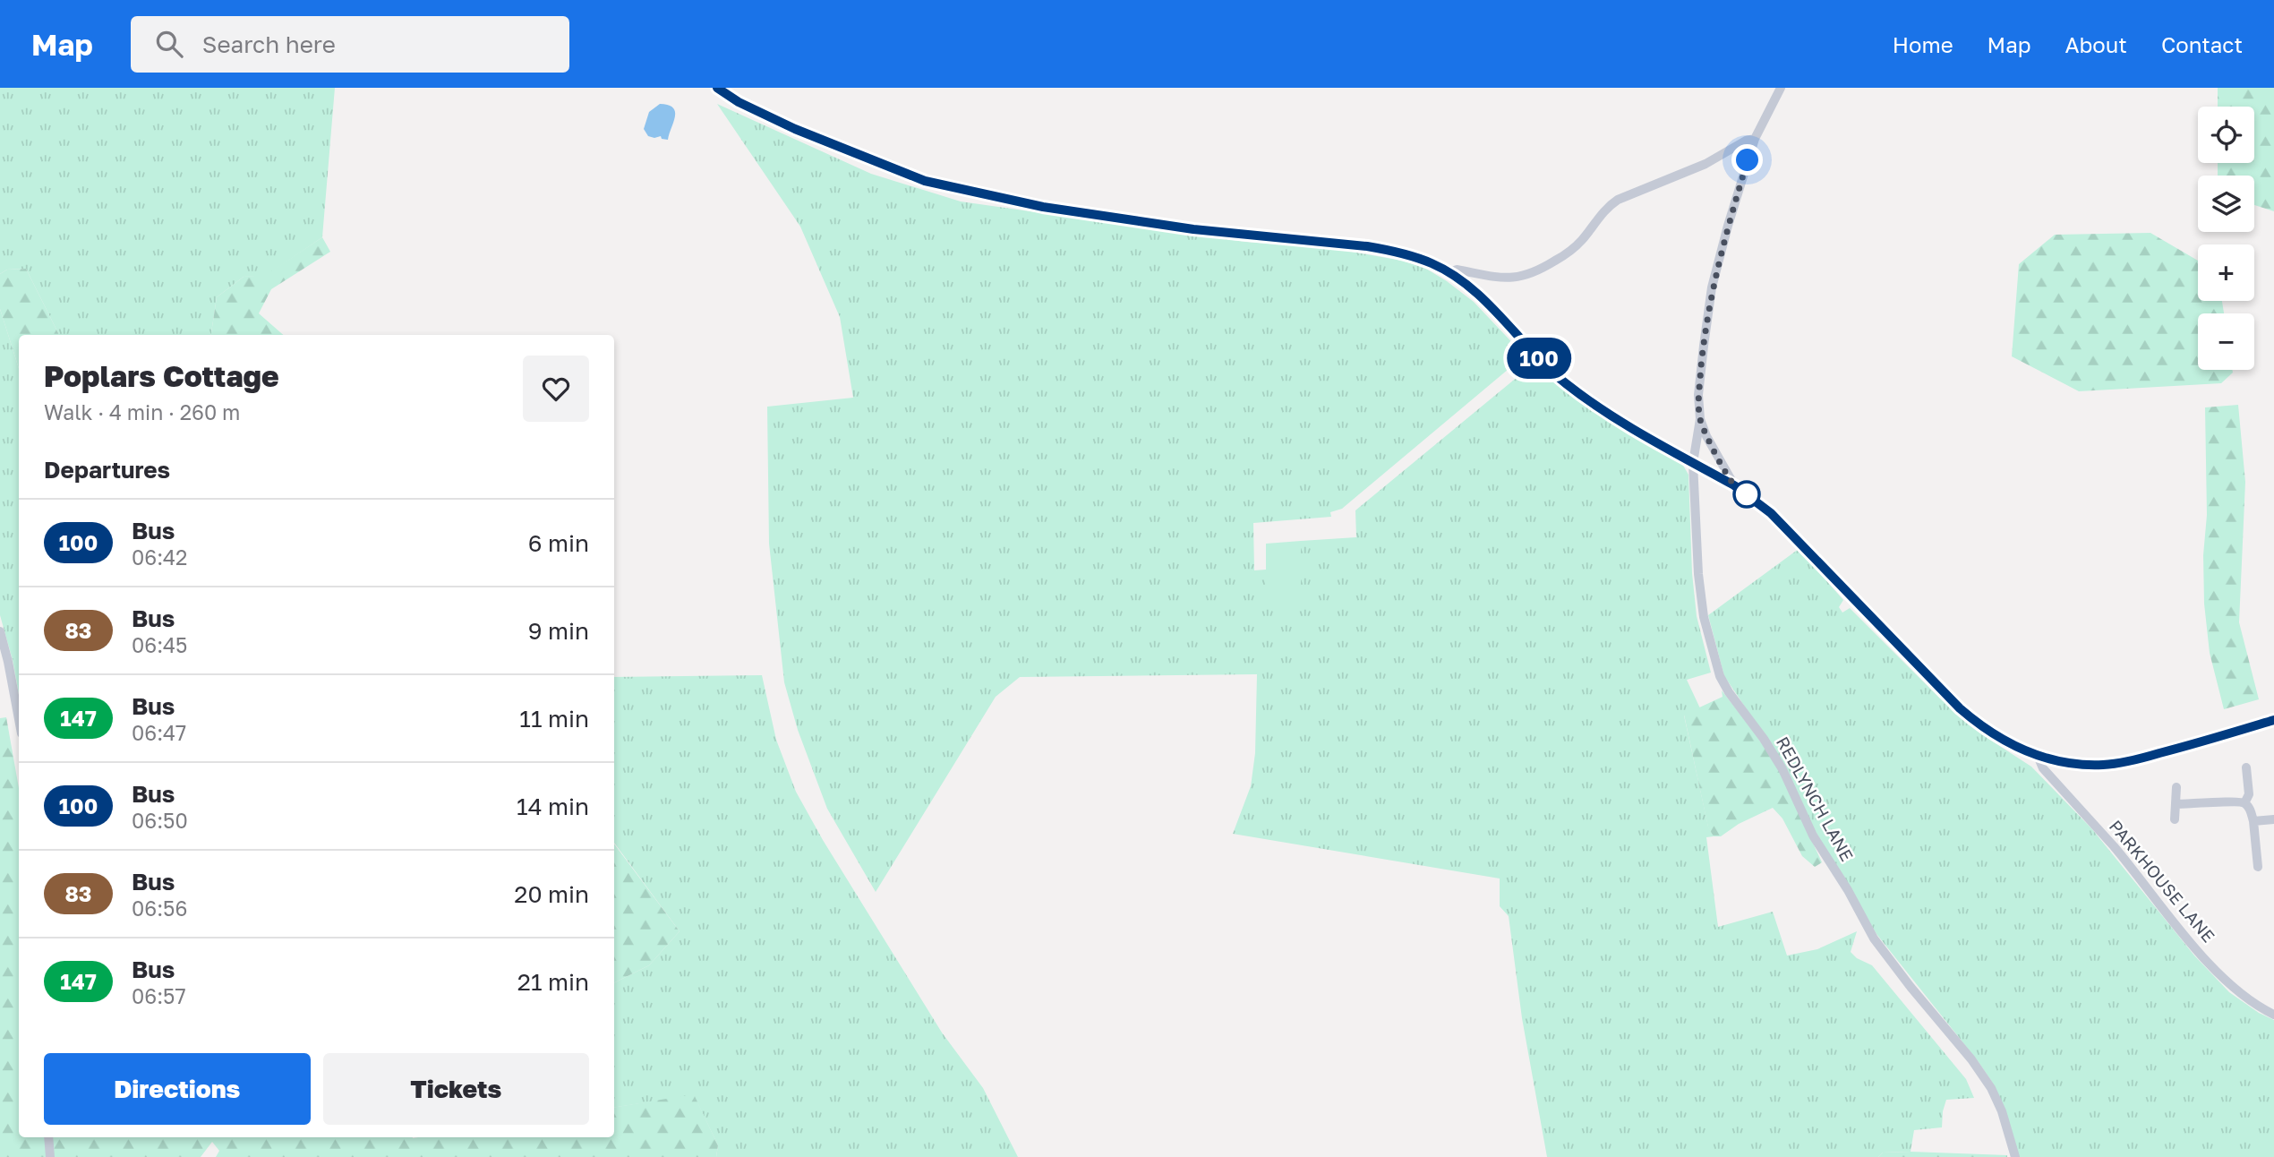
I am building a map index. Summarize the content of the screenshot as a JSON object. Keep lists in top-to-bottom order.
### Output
{
  "streets": {
    "street": ["REDLYNCH LANE", "PARKHOUSE LANE"]
  },
  "lines": ["bus line 100"],
  "page": {
    "header": "Map",
    "search": "Search here",
    "nav": [
      "Home",
      "Map",
      "About",
      "Contact"
    ],
    "on_map": "100",
    "map_buttons": ["+", "−"],
    "heading": [
      ["Poplars Cottage", "Walk · 4 min · 260 m"],
      "Departures"
    ],
    "list": [
      {
        "mark": "100",
        "name": "Bus",
        "note": "06:42",
        "value": "6 min"
      },
      {
        "mark": "83",
        "name": "Bus",
        "note": "06:45",
        "value": "9 min"
      },
      {
        "mark": "147",
        "name": "Bus",
        "note": "06:47",
        "value": "11 min"
      },
      {
        "mark": "100",
        "name": "Bus",
        "note": "06:50",
        "value": "14 min"
      },
      {
        "mark": "83",
        "name": "Bus",
        "note": "06:56",
        "value": "20 min"
      },
      {
        "mark": "147",
        "name": "Bus",
        "note": "06:57",
        "value": "21 min"
      }
    ],
    "buttons": ["Directions", "Tickets"]
  }
}
